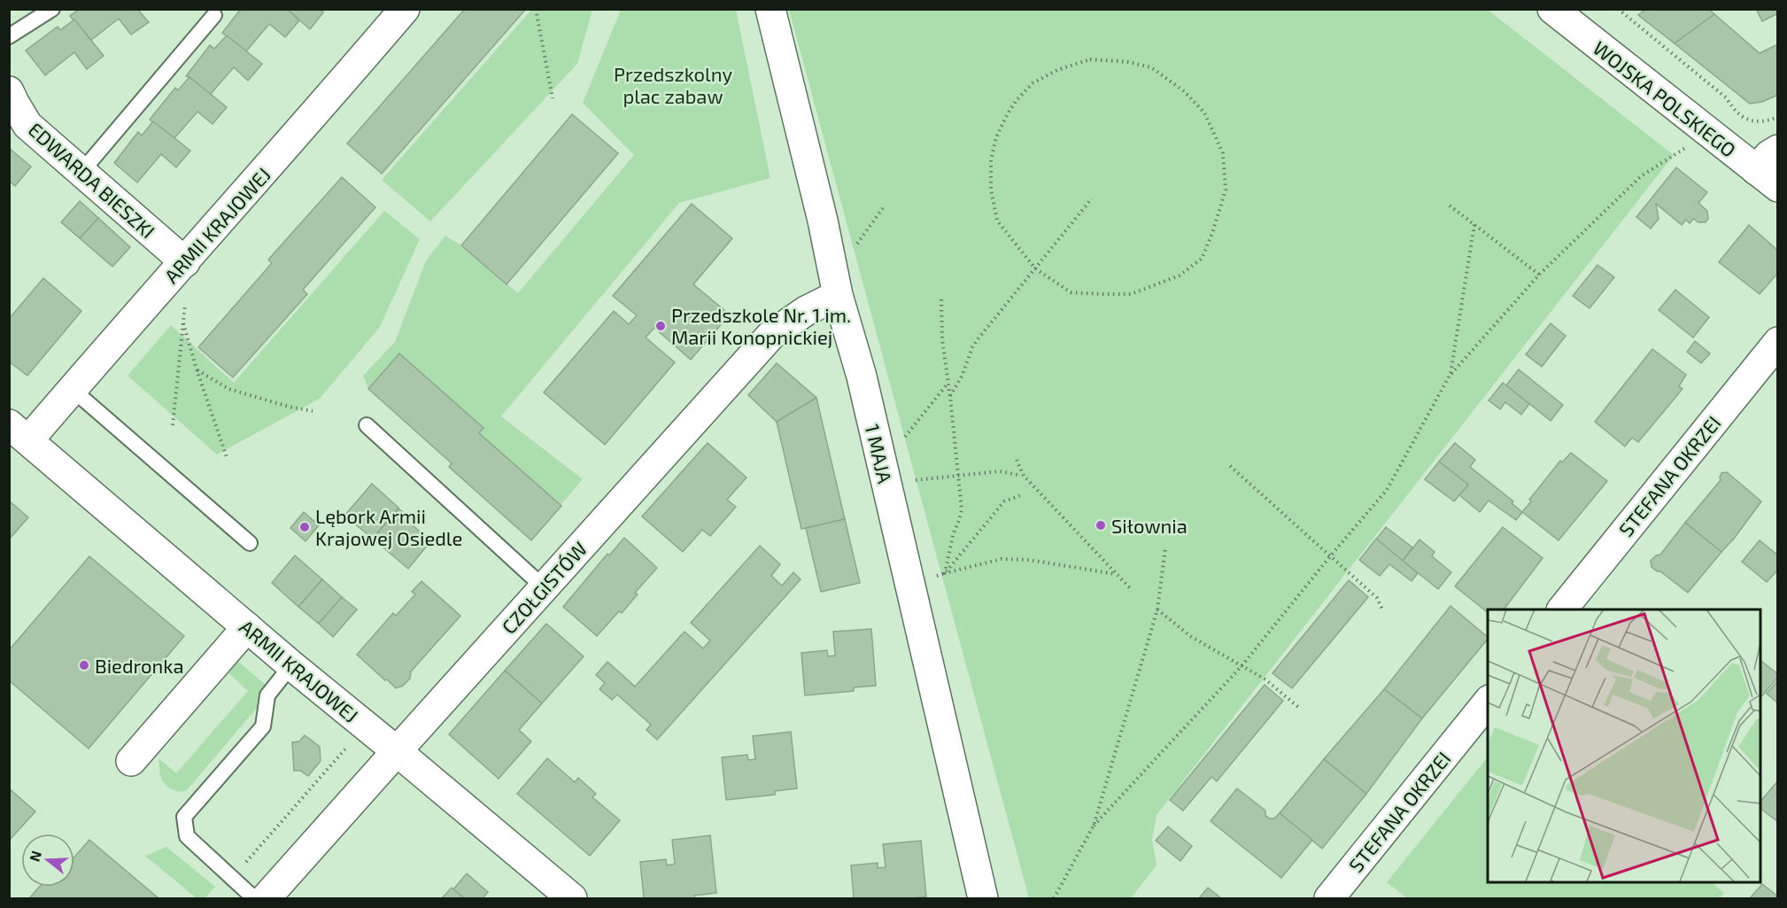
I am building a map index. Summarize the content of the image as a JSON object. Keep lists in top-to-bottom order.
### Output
{
  "streets": {
    "street": [
      "WOJSKA POLSKIEGO",
      "EDWARDA BIESZKI",
      "ARMII KRAJOWEJ",
      "1 MAJA",
      "STEFANA OKRZEI",
      "CZOŁGISTÓW"
    ]
  },
  "crossings": [
    ["EDWARDA BIESZKI", "ARMII KRAJOWEJ"],
    ["ARMII KRAJOWEJ", "CZOŁGISTÓW"],
    ["1 MAJA", "CZOŁGISTÓW"]
  ],
  "parks": ["Przedszkolny plac zabaw"],
  "places": [
    "Przedszkole Nr. 1 im. Marii Konopnickiej",
    "Siłownia",
    "Lębork Armii Krajowej Osiedle",
    "Biedronka"
  ],
  "north": "left"
}
